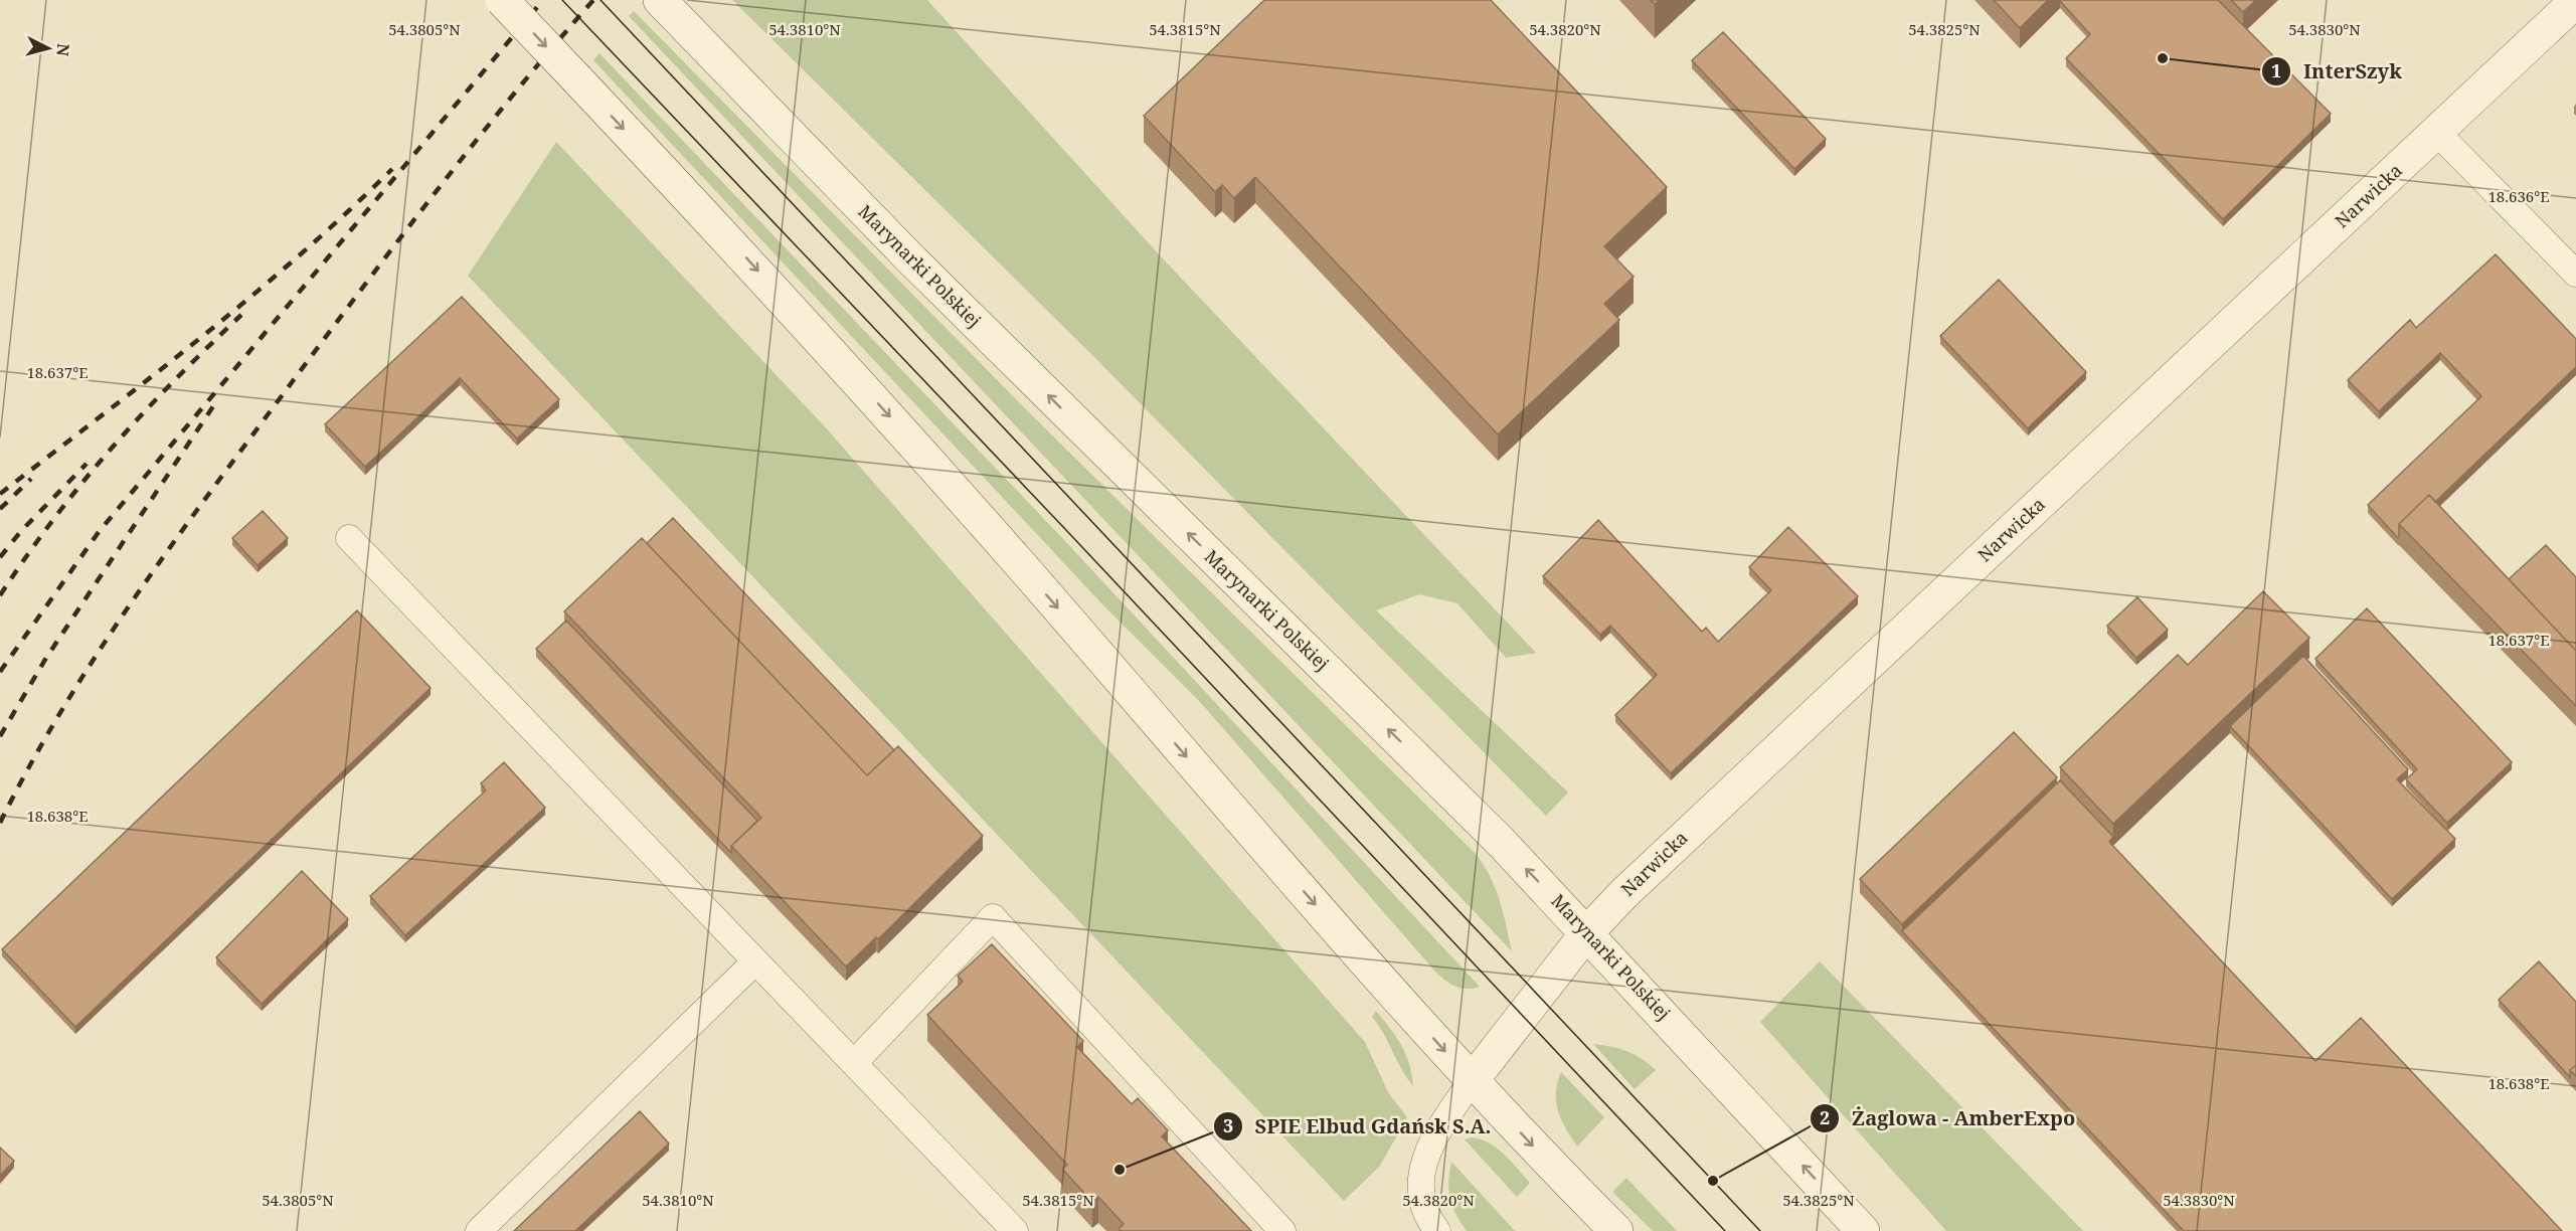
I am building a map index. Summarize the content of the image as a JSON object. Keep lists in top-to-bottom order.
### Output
{
  "streets": {
    "main road": ["Narwicka", "Marynarki Polskiej"]
  },
  "crossings": [
    ["Narwicka", "Marynarki Polskiej"]
  ],
  "places": ["InterSzyk", "SPIE Elbud Gdańsk S.A.", "Żaglowa - AmberExpo"],
  "north": "right",
  "coordinates": [
    "54.3805°N",
    "54.3810°N",
    "54.3815°N",
    "54.3820°N",
    "54.3825°N",
    "54.3830°N",
    "18.636°E",
    "18.637°E",
    "18.638°E"
  ]
}
